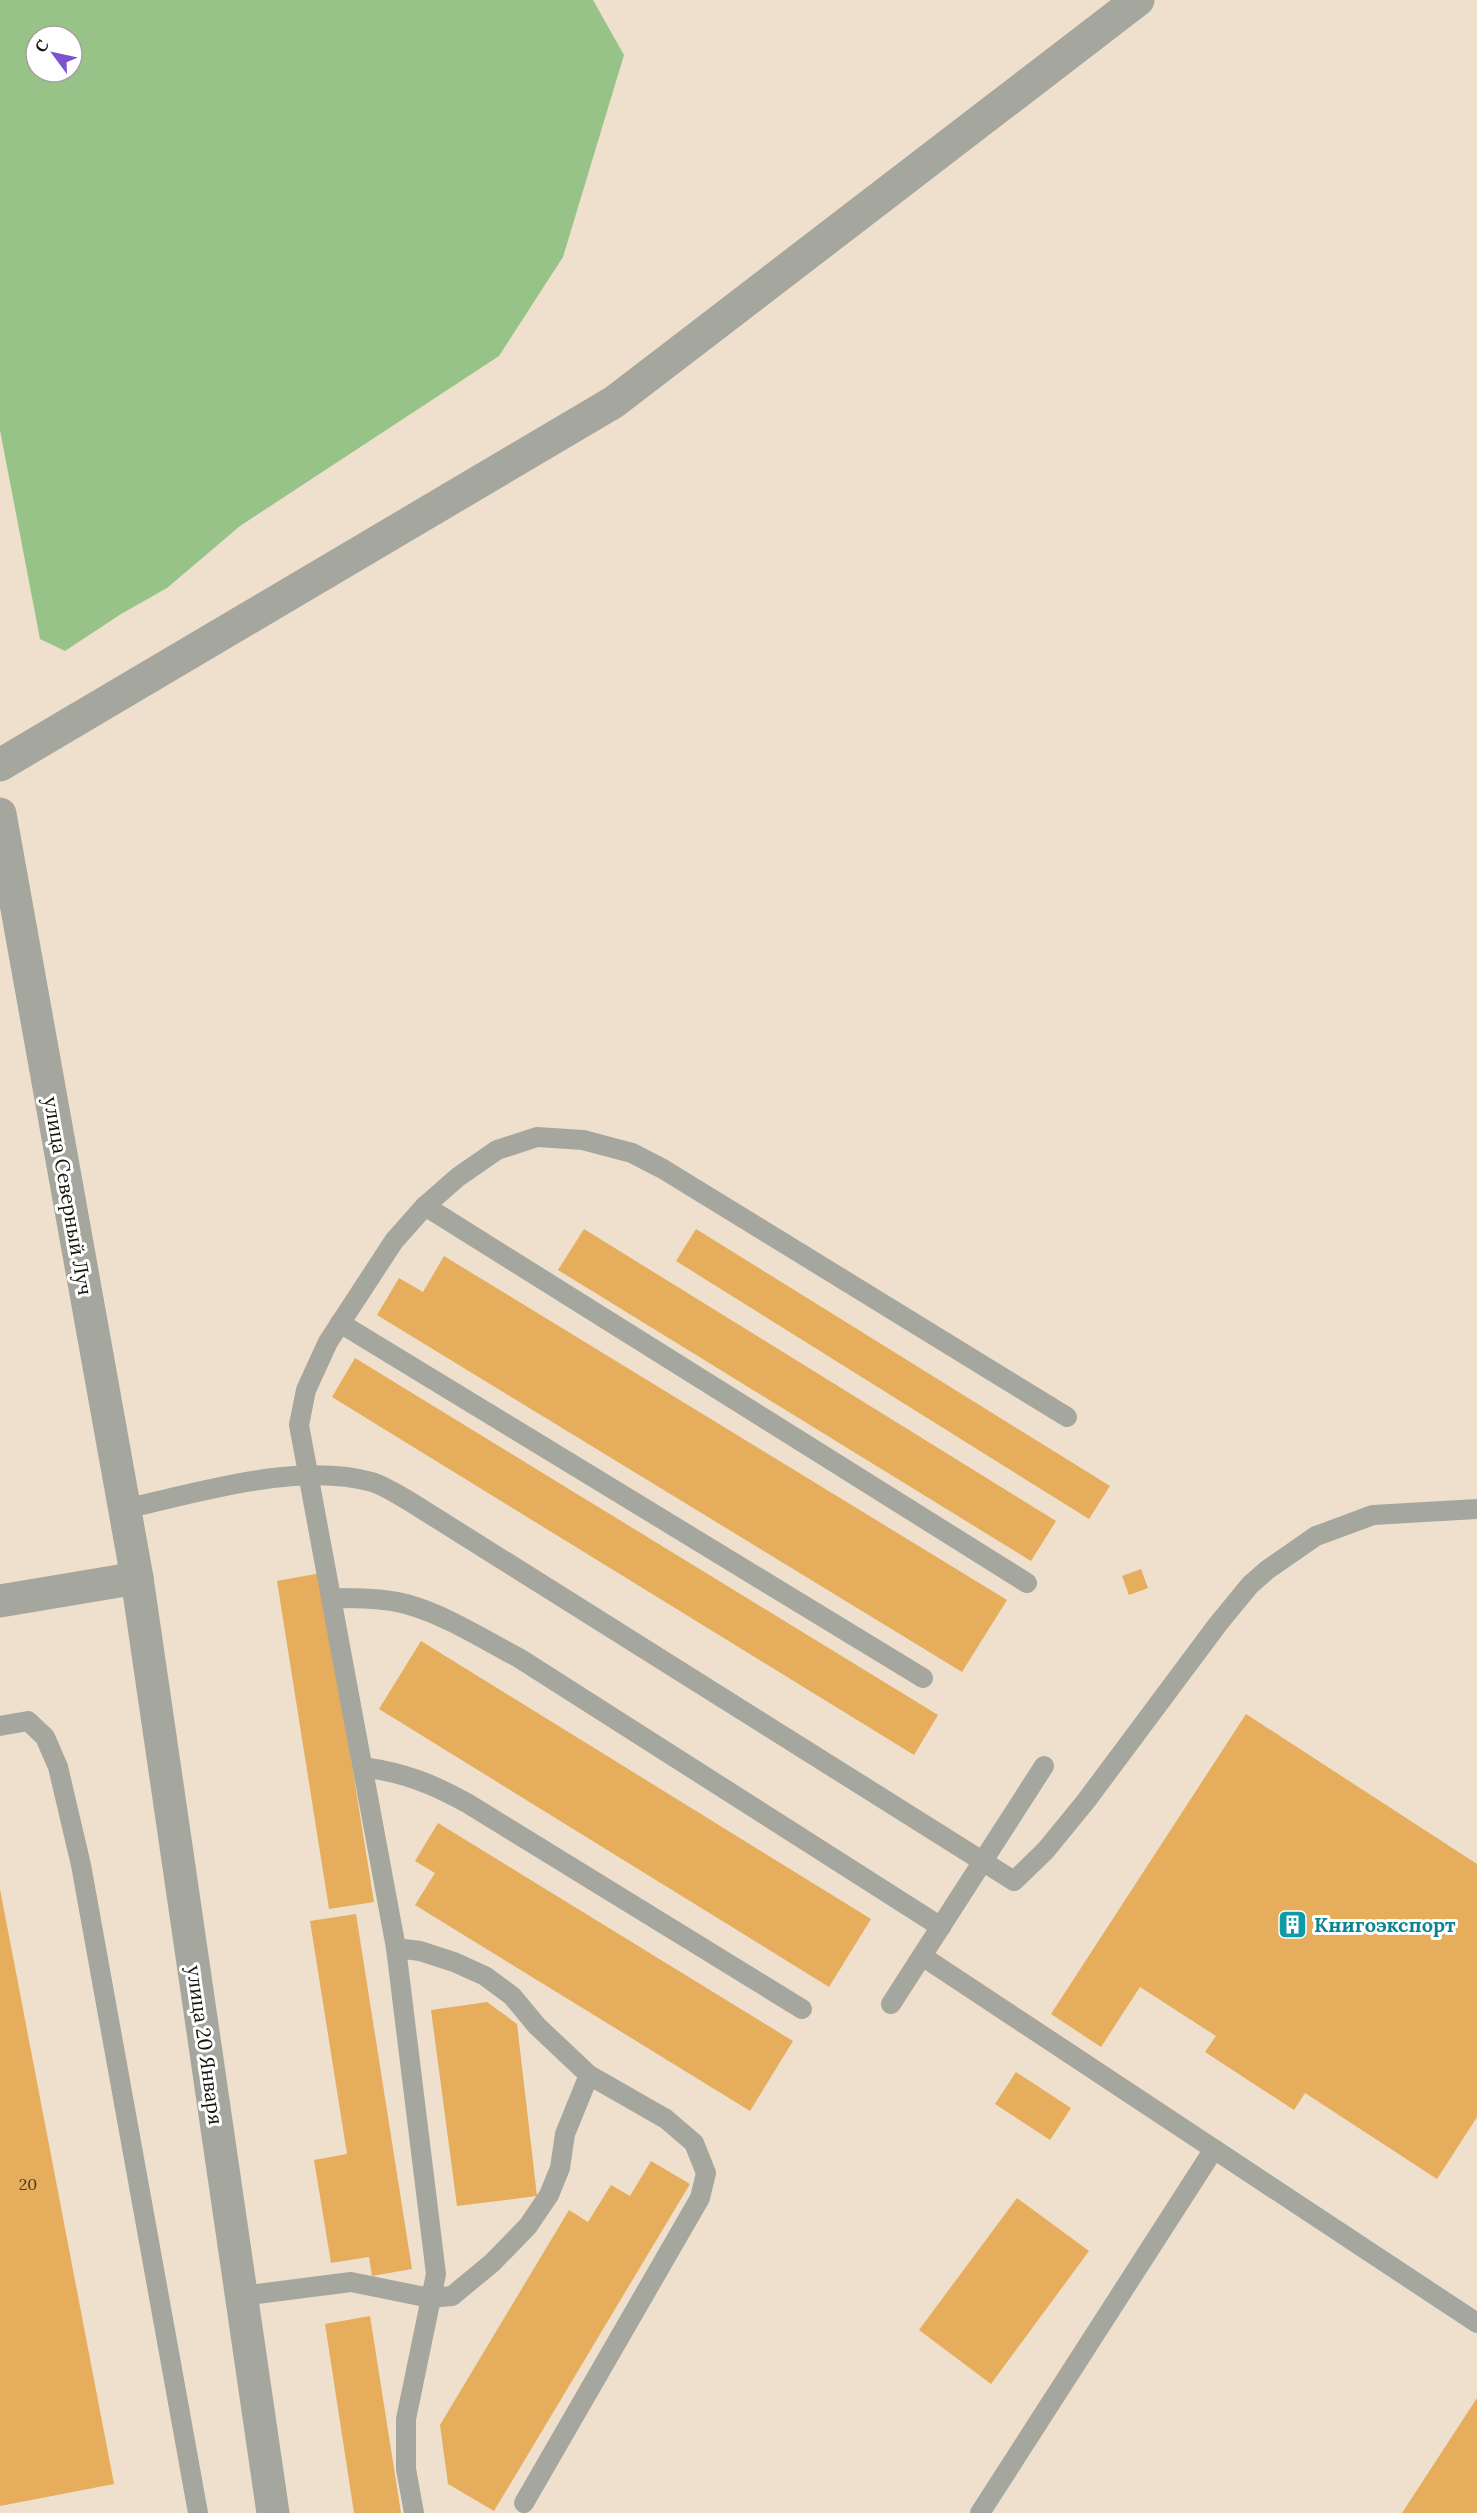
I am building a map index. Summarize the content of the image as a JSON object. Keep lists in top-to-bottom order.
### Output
{
  "streets": {
    "street": ["улица Северный Луч", "улица 20 Января"]
  },
  "crossings": [
    ["улица Северный Луч", "улица 20 Января"]
  ],
  "places": {
    "building": ["Книгоэкспорт"]
  },
  "house_numbers": ["20"],
  "north": "top left"
}
